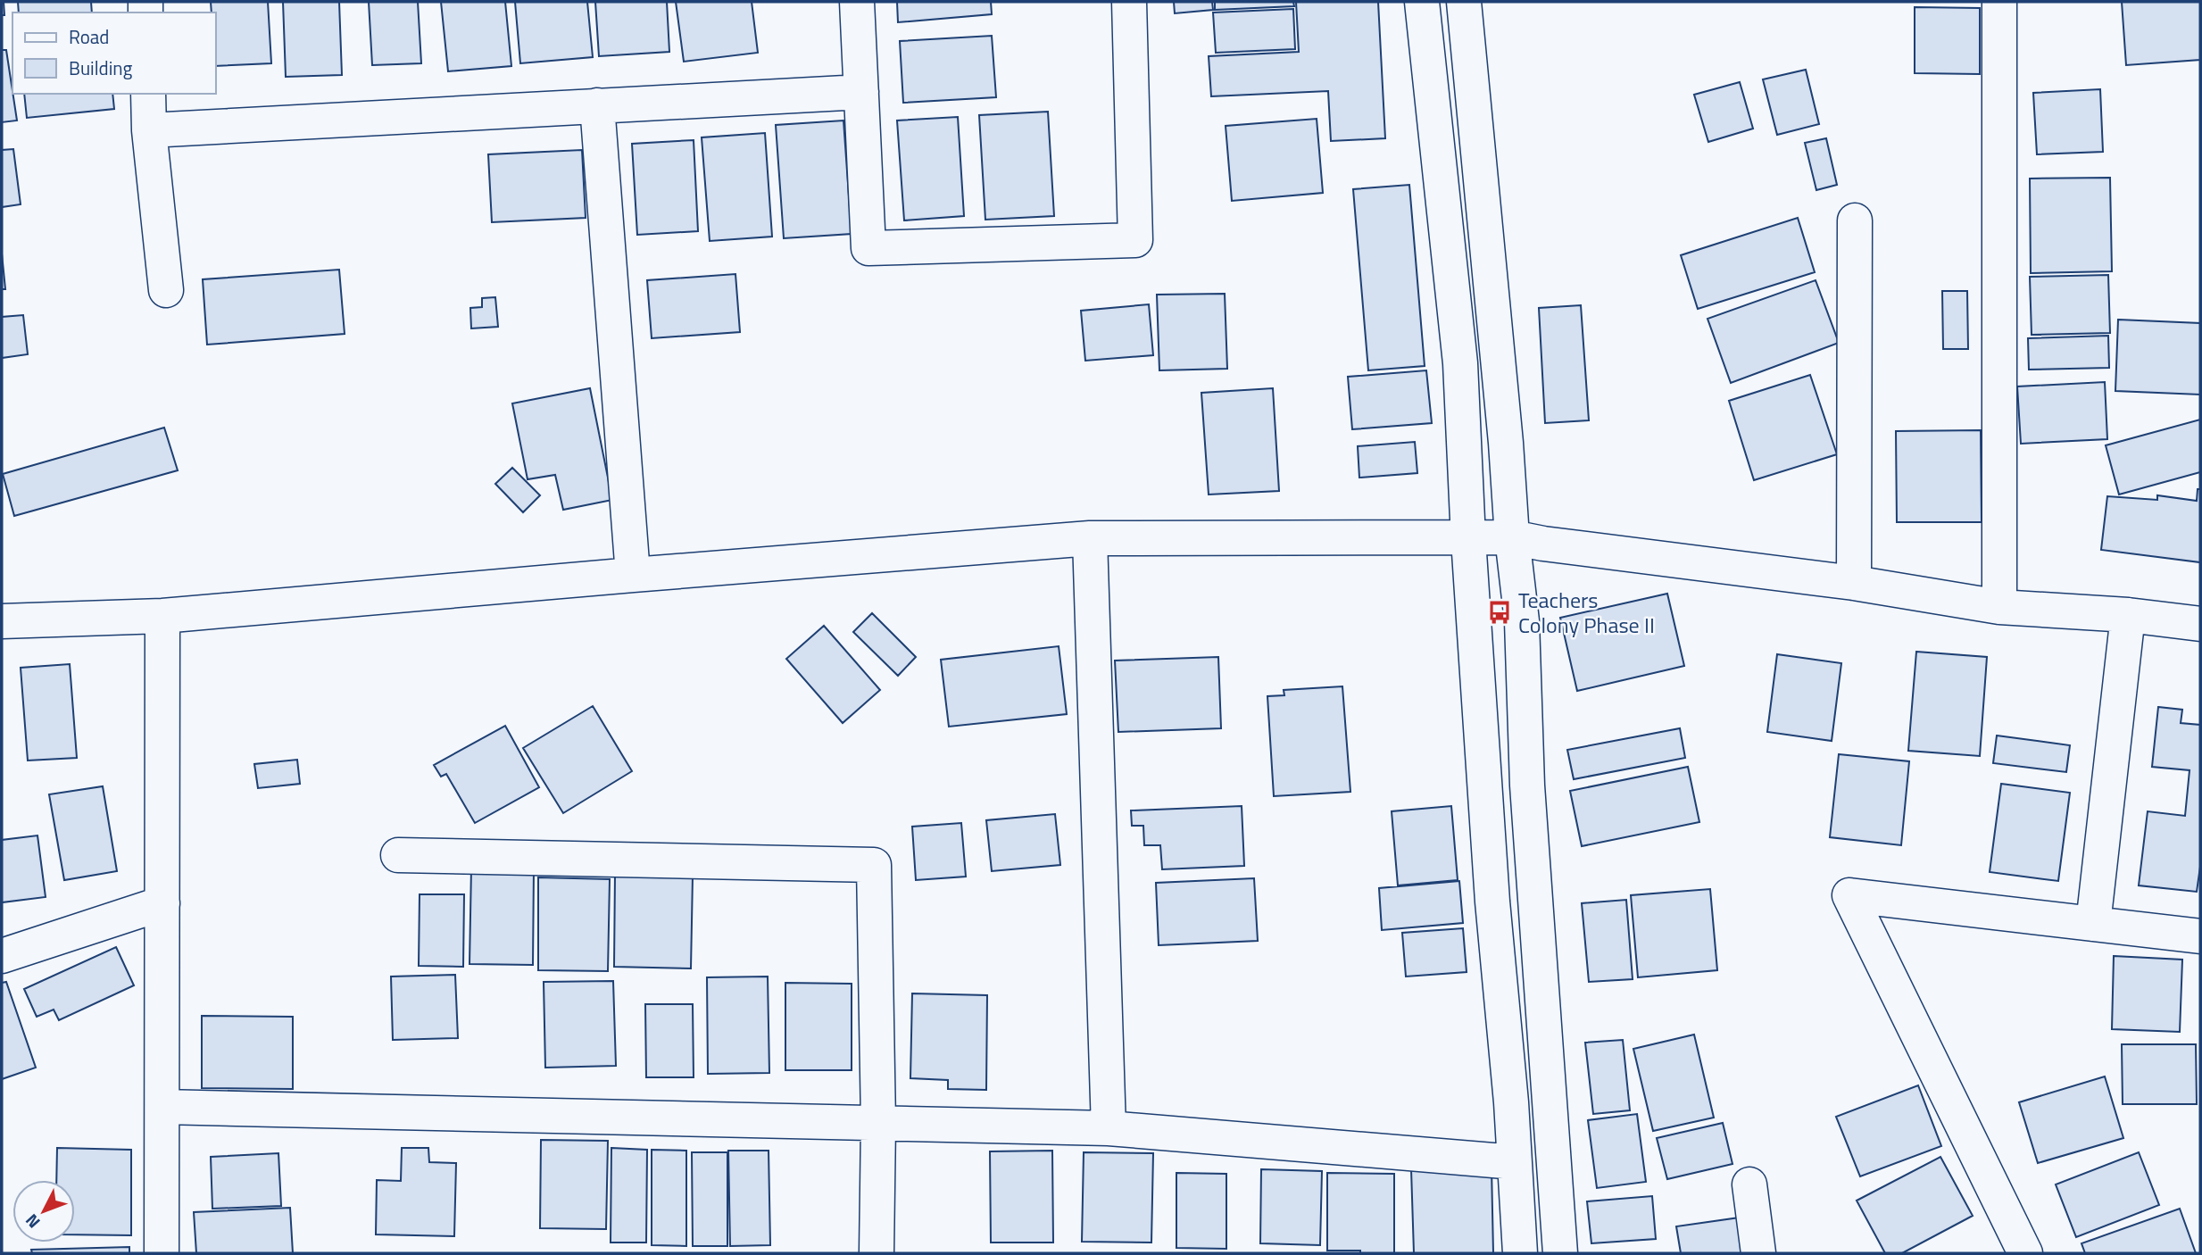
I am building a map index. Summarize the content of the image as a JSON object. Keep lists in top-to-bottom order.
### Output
{
  "places": {
    "bus stop": ["Teachers Colony Phase II"]
  },
  "legend": ["Road", "Building"],
  "north": "bottom left"
}
